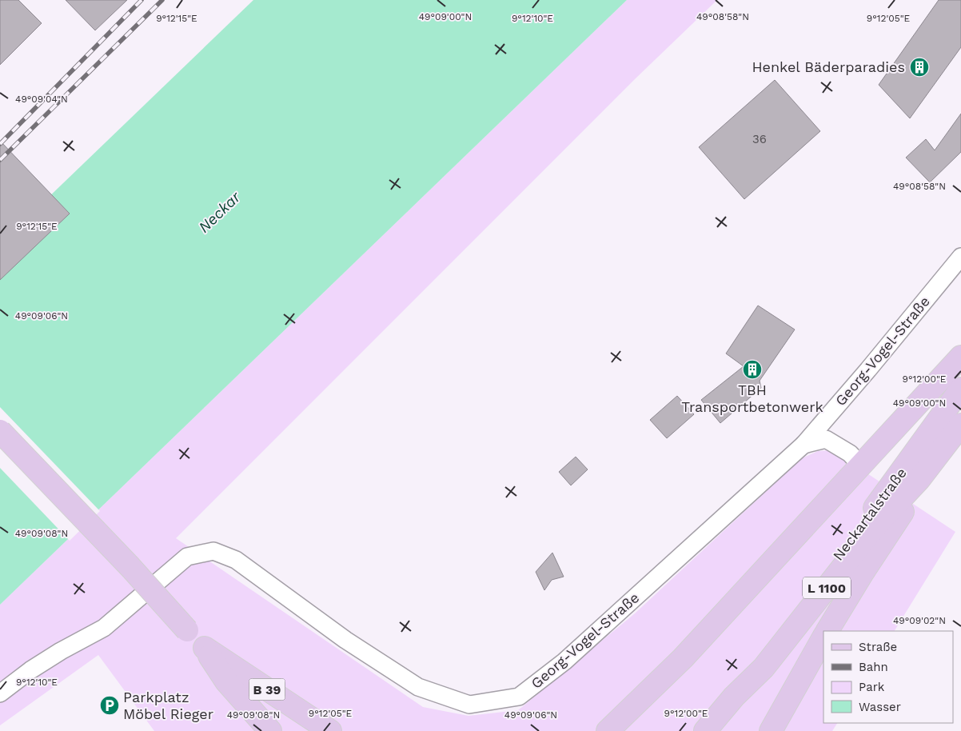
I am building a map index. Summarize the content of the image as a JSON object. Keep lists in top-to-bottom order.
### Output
{
  "streets": {
    "main road": ["Neckartalstraße", "L 1100", "B 39"],
    "street": ["Georg-Vogel-Straße"]
  },
  "water": ["Neckar"],
  "places": {
    "building": ["Henkel Bäderparadies", "TBH Transportbetonwerk"],
    "parking": ["Parkplatz Möbel Rieger"]
  },
  "house_numbers": ["36"],
  "legend": [
    "Straße",
    "Bahn",
    "Park",
    "Wasser"
  ],
  "coordinates": [
    "49°09'00\"N",
    "49°08'58\"N",
    "9°12'15\"E",
    "9°12'10\"E",
    "9°12'05\"E",
    "49°09'04\"N",
    "49°09'06\"N",
    "9°12'00\"E",
    "49°09'08\"N",
    "49°09'02\"N"
  ]
}
